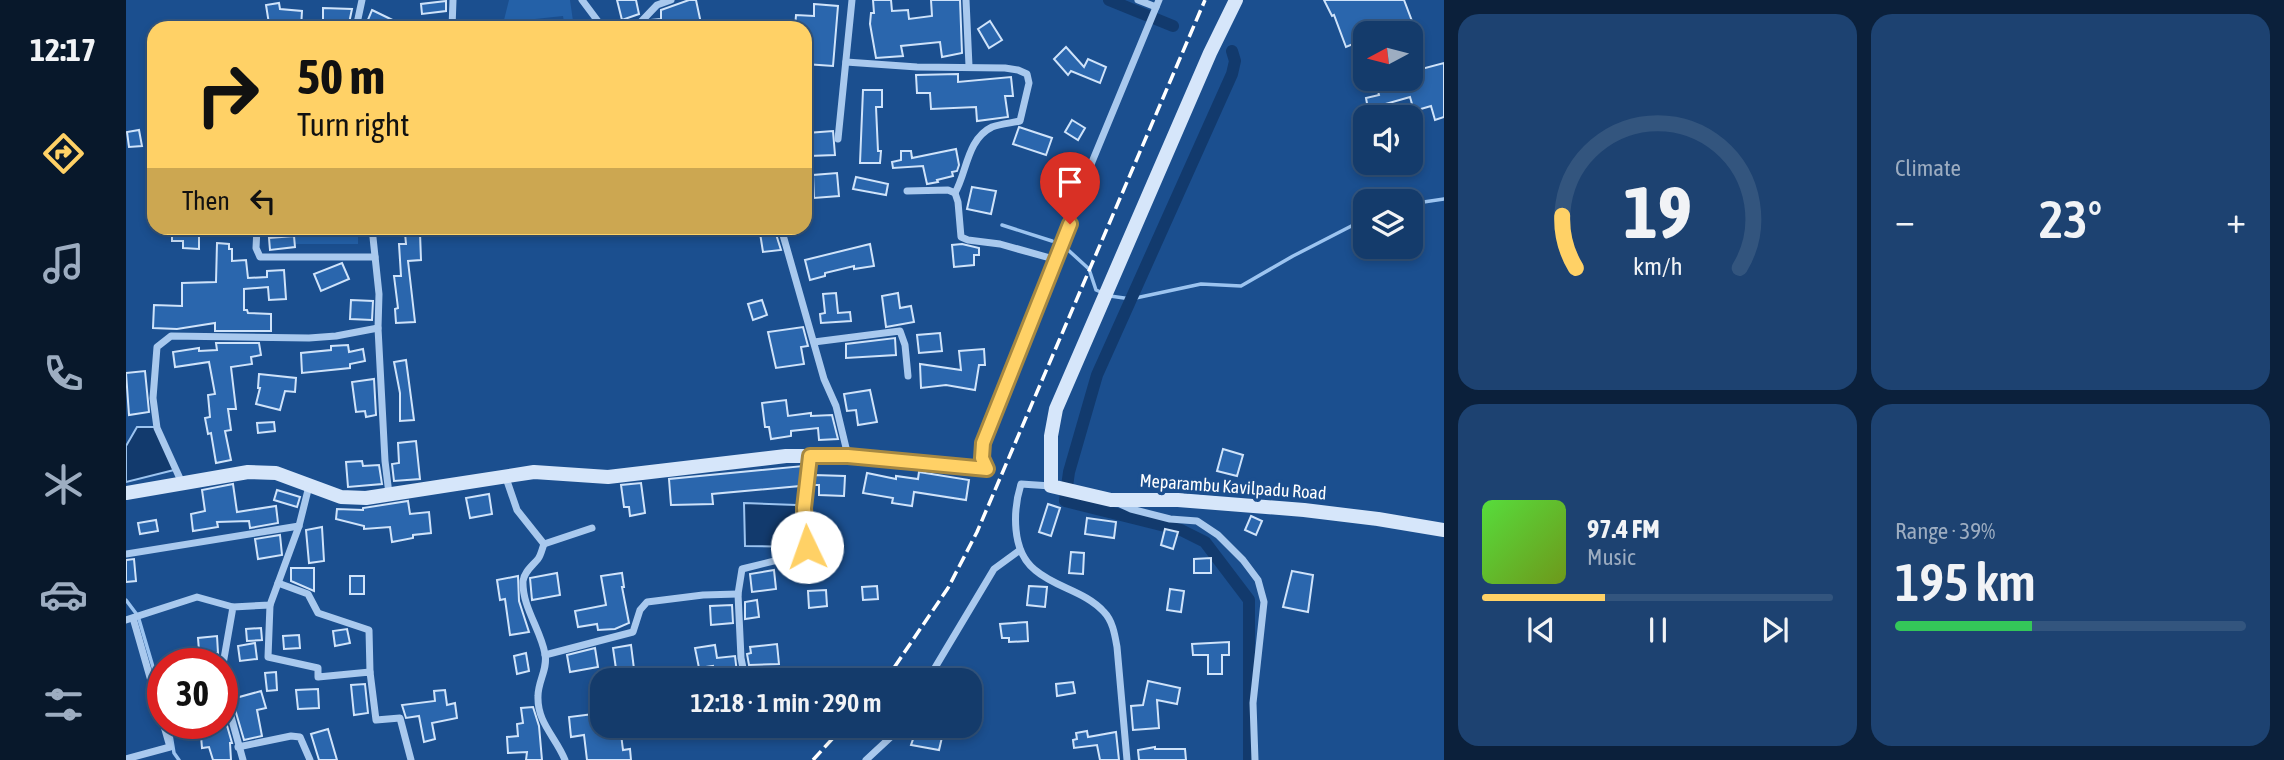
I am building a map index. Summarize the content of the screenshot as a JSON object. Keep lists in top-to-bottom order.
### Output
{
  "streets": {
    "main road": ["Meparambu Kavilpadu Road"]
  },
  "north": "left",
  "page": {
    "tabs": "12:17",
    "tile": [
      "Climate",
      ["Range · 39%", "195 km"]
    ],
    "turn": ["50 m", "Turn right"],
    "then": "Then",
    "heat": ["−", "23°", "+"],
    "song": ["97.4 FM", "Music"],
    "limit": "30",
    "trip": "12:18 · 1 min · 290 m",
    "gauge": ["19", "km/h"]
  }
}
